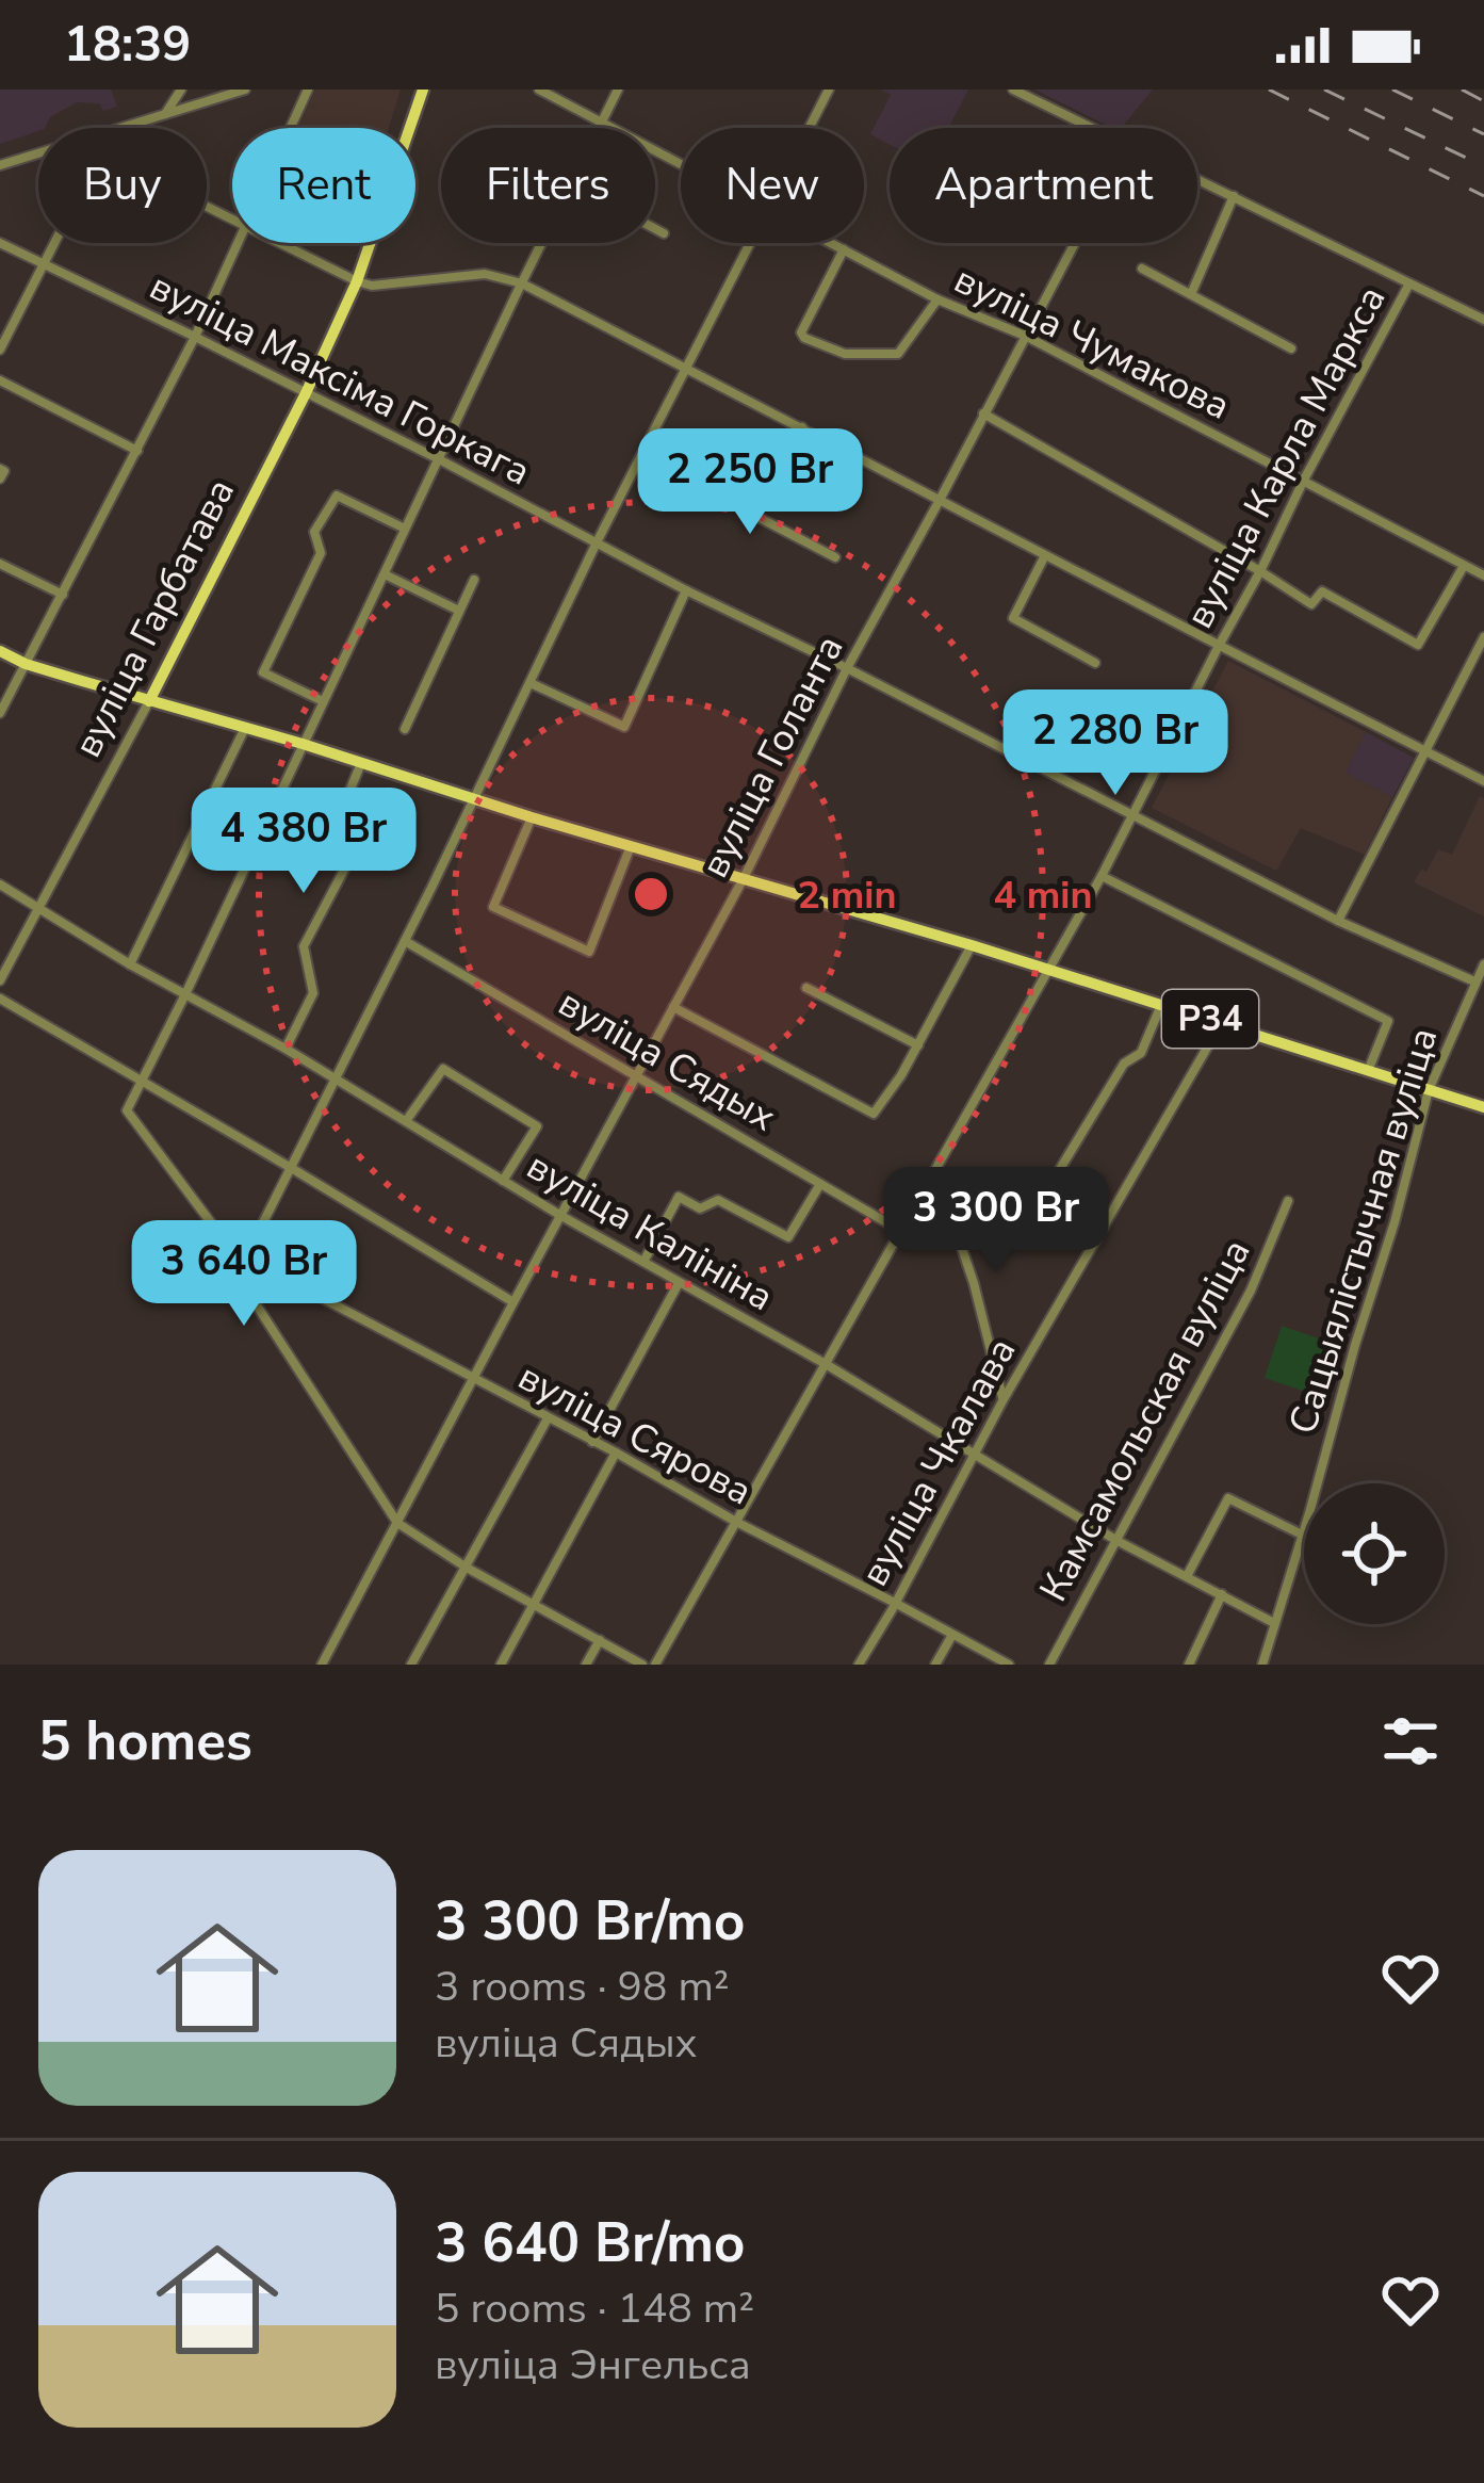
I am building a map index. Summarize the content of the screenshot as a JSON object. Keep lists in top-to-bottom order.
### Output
{
  "streets": {
    "main road": ["вуліца Гарбатава", "Р34"],
    "street": [
      "вуліца Чумакова",
      "вуліца Максіма Горкага",
      "вуліца Карла Маркса",
      "вуліца Голанта",
      "вуліца Сядых",
      "Сацыялістычная вуліца",
      "вуліца Калініна",
      "Камсамольская вуліца",
      "вуліца Сярова",
      "вуліца Чкалава"
    ]
  },
  "crossings": [
    ["вуліца Чумакова", "вуліца Карла Маркса"],
    ["вуліца Чумакова", "вуліца Голанта"],
    ["вуліца Максіма Горкага", "вуліца Карла Маркса"],
    ["вуліца Максіма Горкага", "вуліца Гарбатава"],
    ["вуліца Максіма Горкага", "вуліца Голанта"],
    ["вуліца Максіма Горкага", "Сацыялістычная вуліца"],
    ["вуліца Карла Маркса", "Р34"],
    ["вуліца Карла Маркса", "вуліца Сядых"],
    ["вуліца Карла Маркса", "вуліца Калініна"],
    ["вуліца Карла Маркса", "вуліца Сярова"],
    ["вуліца Гарбатава", "Р34"],
    ["вуліца Гарбатава", "вуліца Калініна"],
    ["вуліца Голанта", "Р34"],
    ["вуліца Голанта", "вуліца Сядых"],
    ["вуліца Голанта", "вуліца Калініна"],
    ["вуліца Голанта", "вуліца Сярова"],
    ["Р34", "Сацыялістычная вуліца"],
    ["Р34", "вуліца Чкалава"],
    ["Сацыялістычная вуліца", "вуліца Калініна"],
    ["вуліца Калініна", "Камсамольская вуліца"],
    ["вуліца Калініна", "вуліца Чкалава"],
    ["вуліца Сярова", "вуліца Чкалава"]
  ],
  "page": {
    "status": "18:39",
    "chip": [
      "Buy",
      "Rent",
      "Filters",
      "New",
      "Apartment"
    ],
    "price": [
      "2 250 Br",
      "2 280 Br",
      "4 380 Br",
      "3 300 Br",
      "3 640 Br"
    ],
    "heading": "5 homes",
    "list": [
      {
        "name": "3 300 Br/mo",
        "note": "3 rooms · 98 m² · вуліца Сядых"
      },
      {
        "name": "3 640 Br/mo",
        "note": "5 rooms · 148 m² · вуліца Энгельса"
      }
    ]
  },
  "rings": ["2 min", "4 min"]
}
